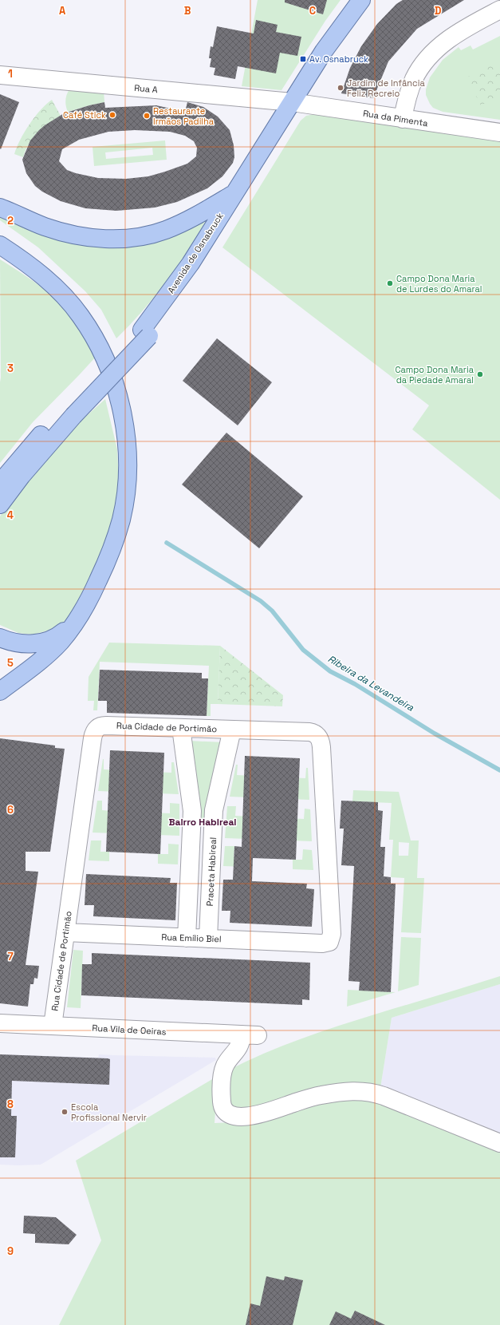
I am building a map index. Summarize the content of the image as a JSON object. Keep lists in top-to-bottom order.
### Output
{
  "streets": {
    "main road": ["Avenida de Osnabruck"],
    "street": [
      "Rua A",
      "Rua da Pimenta",
      "Rua Cidade de Portimão",
      "Praceta Habireal",
      "Rua Emílio Biel",
      "Rua Vila de Oeiras"
    ]
  },
  "crossings": [
    ["Rua A", "Rua da Pimenta"],
    ["Rua A", "Avenida de Osnabruck"],
    ["Rua da Pimenta", "Avenida de Osnabruck"],
    ["Rua Cidade de Portimão", "Praceta Habireal"],
    ["Rua Cidade de Portimão", "Rua Emílio Biel"],
    ["Rua Cidade de Portimão", "Rua Vila de Oeiras"],
    ["Praceta Habireal", "Rua Emílio Biel"]
  ],
  "districts": ["Bairro Habireal"],
  "water": ["Ribeira da Levandeira"],
  "places": {
    "transit": ["Av. Osnabruck"],
    "other": [
      "Jardim de Infância Feliz Recreio",
      "Café Stick",
      "Restaurante Irmãos Padilha",
      "Campo Dona Maria de Lurdes do Amaral",
      "Campo Dona Maria da Piedade Amaral",
      "Escola Profissional Nervir"
    ]
  },
  "grid": {
    "columns": [
      "A",
      "B",
      "C",
      "D"
    ],
    "rows": [
      "1",
      "2",
      "3",
      "4",
      "5",
      "6",
      "7",
      "8",
      "9"
    ]
  }
}
